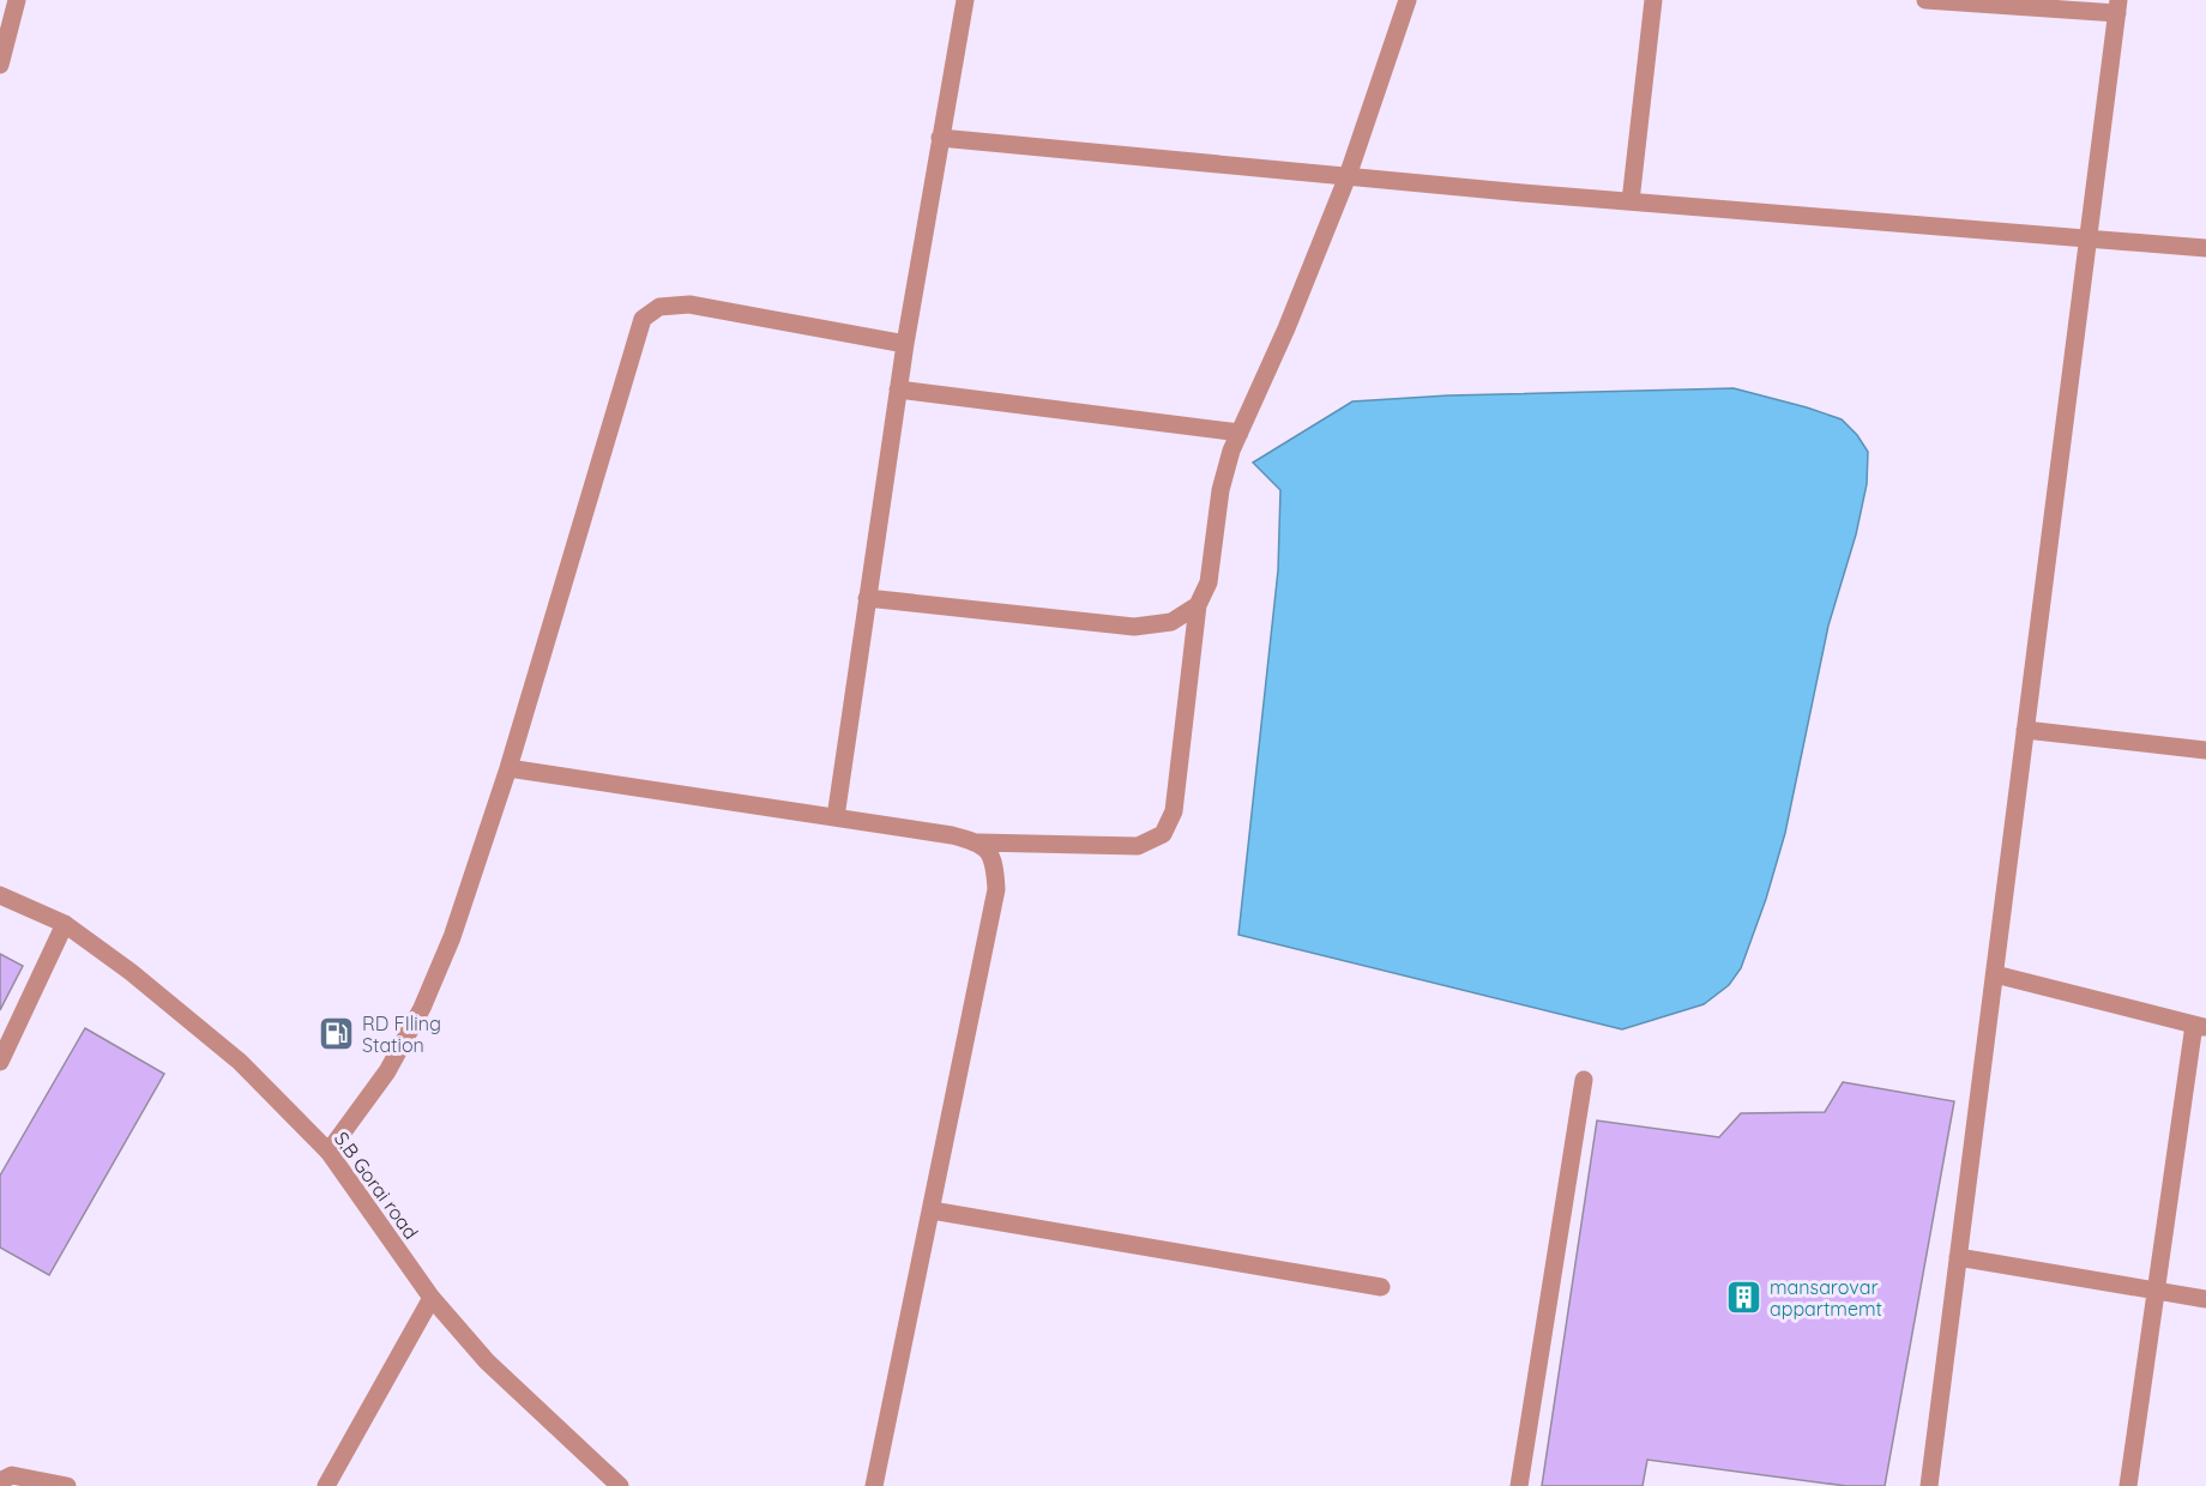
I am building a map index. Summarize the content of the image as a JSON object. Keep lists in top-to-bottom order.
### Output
{
  "streets": {
    "street": ["S.B Gorai road"]
  },
  "places": {
    "fuel station": ["RD FIling Station"],
    "building": ["mansarovar appartmemt"]
  }
}
